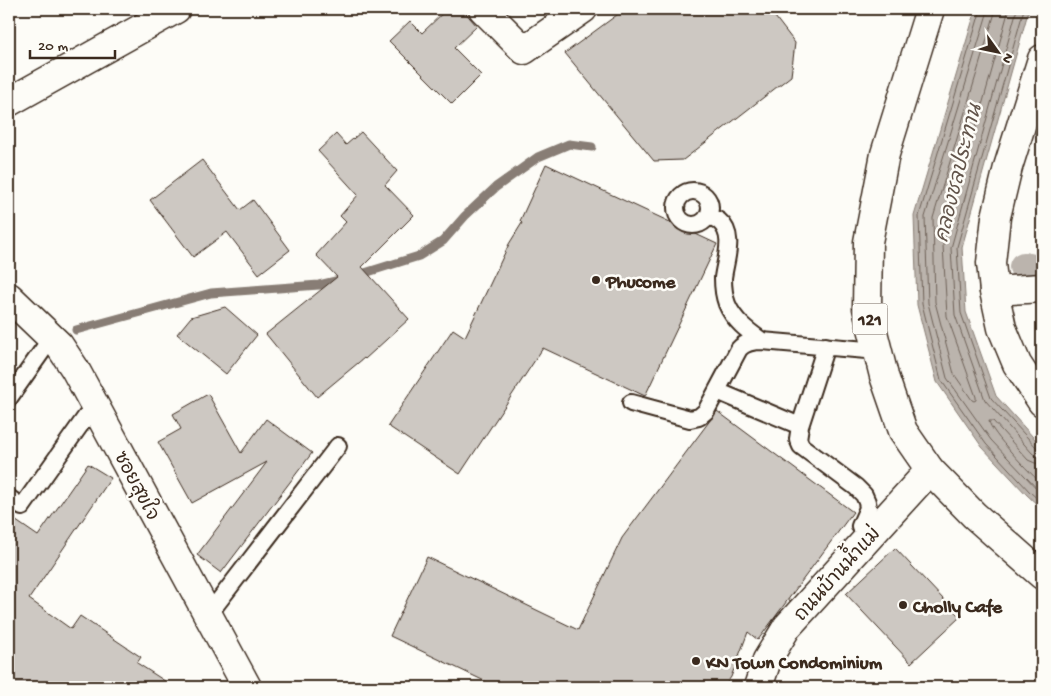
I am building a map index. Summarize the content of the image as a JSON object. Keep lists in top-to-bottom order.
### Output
{
  "streets": {
    "street": ["121", "ซอยสุขใจ", "ถนนบ้านน้ำแม่"]
  },
  "crossings": [
    ["121", "ถนนบ้านน้ำแม่"]
  ],
  "water": ["คลองชลประทาน"],
  "places": ["Phucome", "Cholly Cafe", "KN Town Condominium"],
  "scale_bar": "20 m",
  "north": "bottom right"
}
